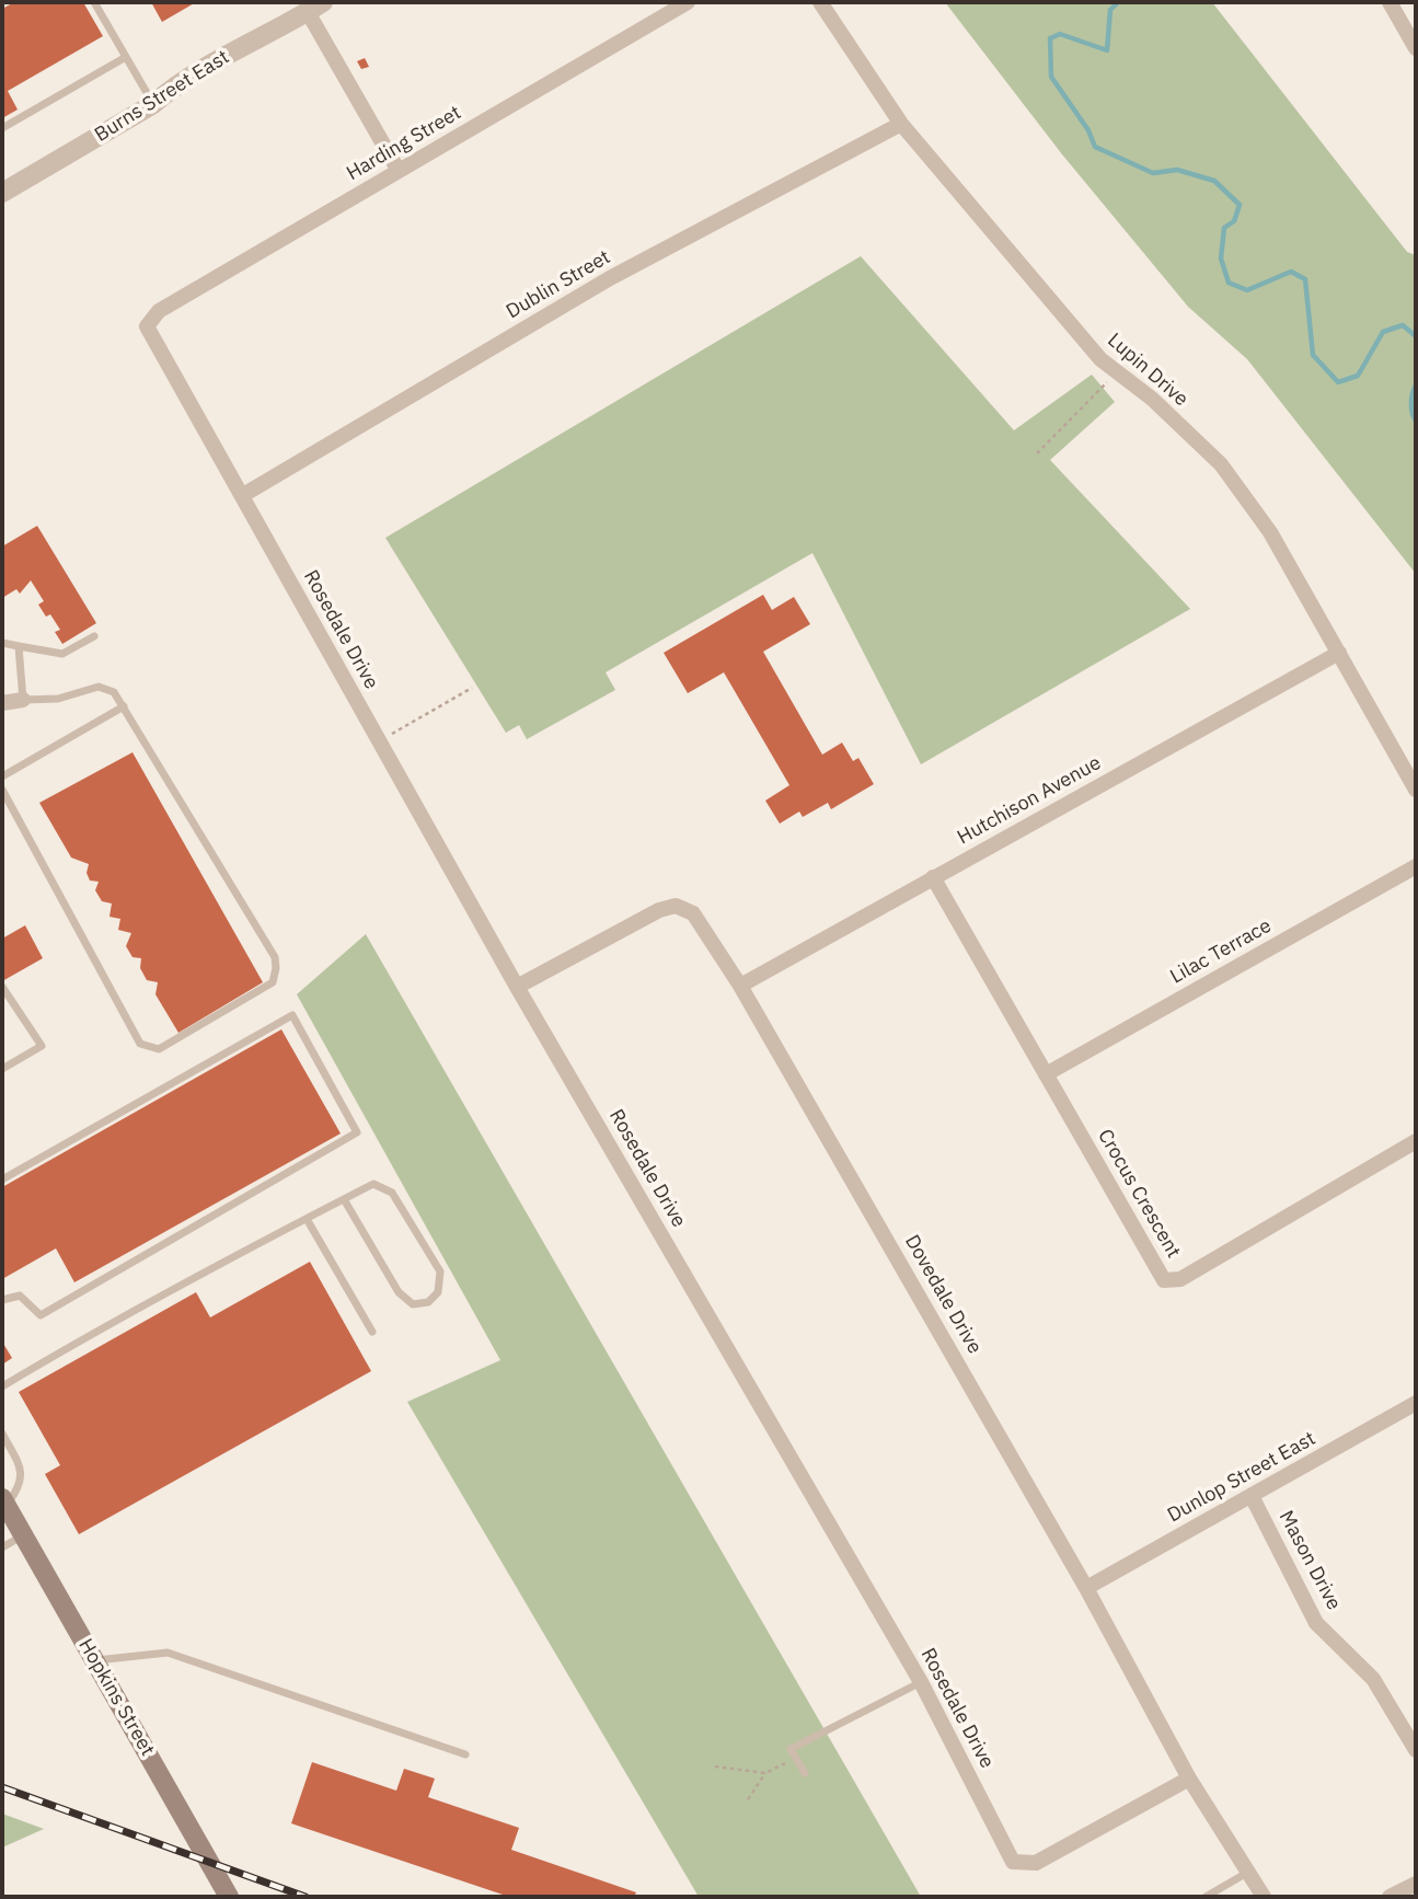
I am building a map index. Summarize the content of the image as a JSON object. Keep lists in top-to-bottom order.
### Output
{
  "streets": {
    "main road": ["Hopkins Street"],
    "street": [
      "Burns Street East",
      "Harding Street",
      "Dublin Street",
      "Lupin Drive",
      "Rosedale Drive",
      "Hutchison Avenue",
      "Lilac Terrace",
      "Crocus Crescent",
      "Dovedale Drive",
      "Dunlop Street East",
      "Mason Drive"
    ]
  },
  "crossings": [
    ["Harding Street", "Rosedale Drive"],
    ["Dublin Street", "Lupin Drive"],
    ["Dublin Street", "Rosedale Drive"],
    ["Lupin Drive", "Hutchison Avenue"],
    ["Rosedale Drive", "Dovedale Drive"],
    ["Hutchison Avenue", "Crocus Crescent"],
    ["Hutchison Avenue", "Dovedale Drive"],
    ["Lilac Terrace", "Crocus Crescent"],
    ["Dovedale Drive", "Dunlop Street East"],
    ["Dunlop Street East", "Mason Drive"]
  ]
}
